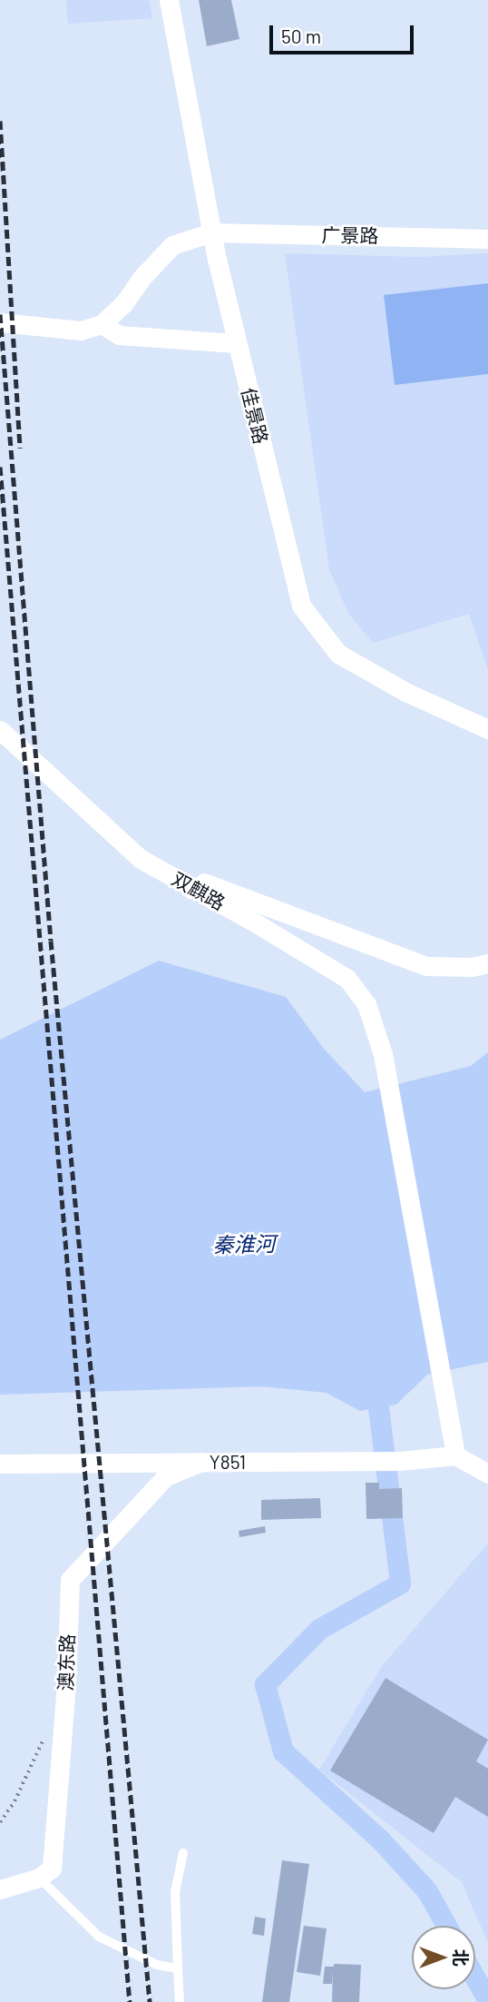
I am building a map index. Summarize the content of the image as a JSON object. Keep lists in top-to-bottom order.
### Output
{
  "streets": {
    "street": [
      "广景路",
      "佳景路",
      "双麒路",
      "Y851",
      "澳东路"
    ]
  },
  "crossings": [
    ["广景路", "佳景路"],
    ["双麒路", "Y851"],
    ["Y851", "澳东路"]
  ],
  "water": ["秦淮河"],
  "scale_bar": "50 m",
  "north": "right"
}
